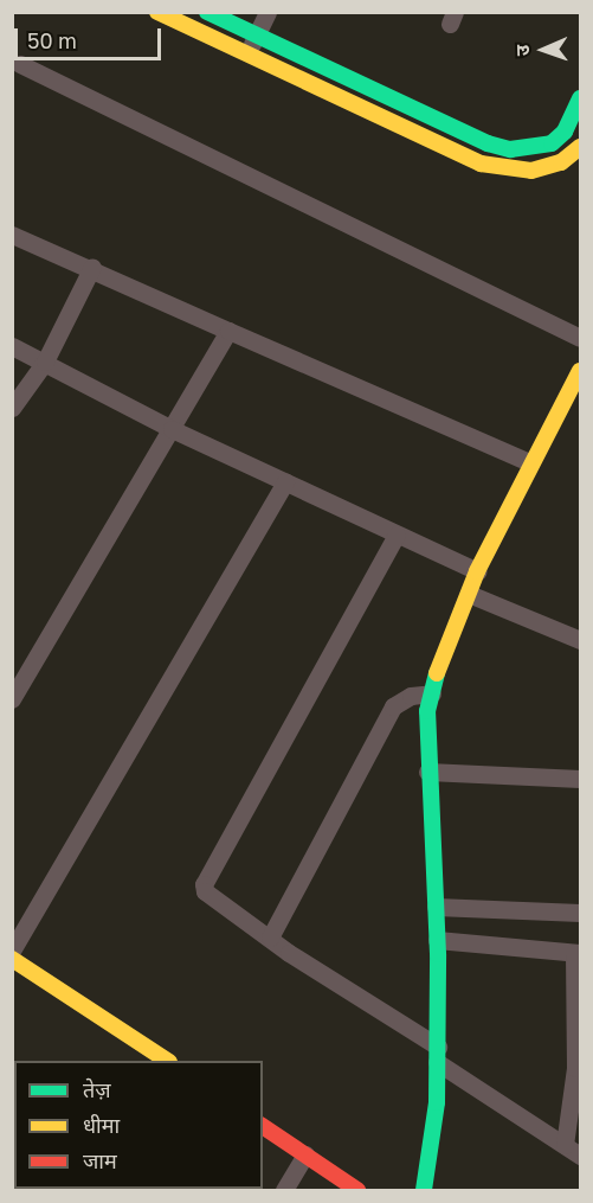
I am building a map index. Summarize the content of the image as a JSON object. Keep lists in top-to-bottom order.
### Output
{
  "legend": ["तेज़", "धीमा", "जाम"],
  "scale_bar": "50 m",
  "north": "left"
}
